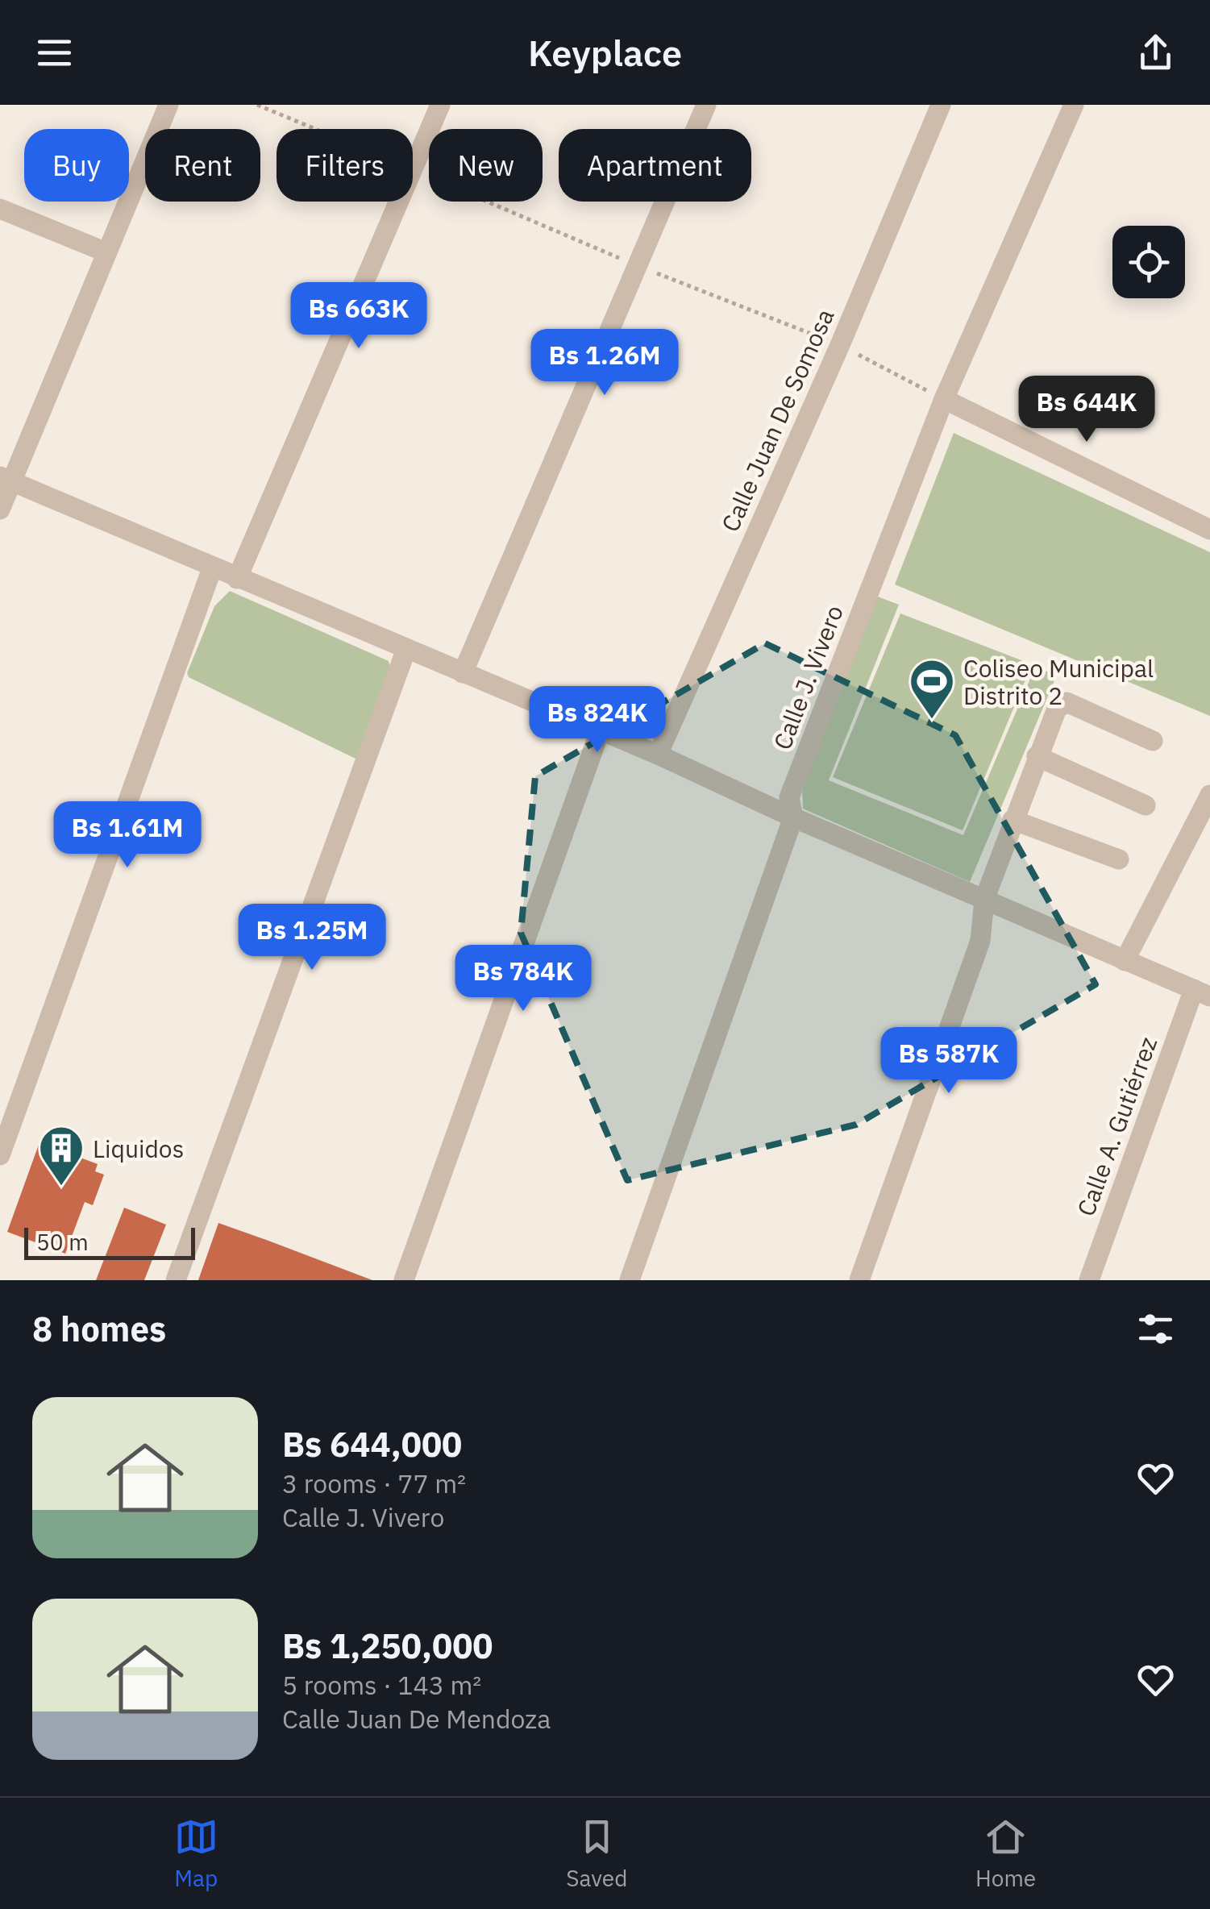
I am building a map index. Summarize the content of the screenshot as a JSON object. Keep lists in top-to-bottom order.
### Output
{
  "streets": {
    "street": ["Calle Juan De Somosa", "Calle J. Vivero", "Calle A. Gutiérrez"]
  },
  "places": {
    "sports": ["Coliseo Municipal Distrito 2"],
    "building": ["Liquidos"]
  },
  "scale_bar": "50 m",
  "page": {
    "header": "Keyplace",
    "chip": [
      "Buy",
      "Rent",
      "Filters",
      "New",
      "Apartment"
    ],
    "price": [
      "Bs 663K",
      "Bs 1.26M",
      "Bs 644K",
      "Bs 824K",
      "Bs 1.61M",
      "Bs 1.25M",
      "Bs 784K",
      "Bs 587K"
    ],
    "scale": "50 m",
    "heading": "8 homes",
    "list": [
      {
        "name": "Bs 644,000",
        "note": "3 rooms · 77 m² · Calle J. Vivero"
      },
      {
        "name": "Bs 1,250,000",
        "note": "5 rooms · 143 m² · Calle Juan De Mendoza"
      }
    ],
    "tabs": ["Map", "Saved", "Home"]
  }
}
